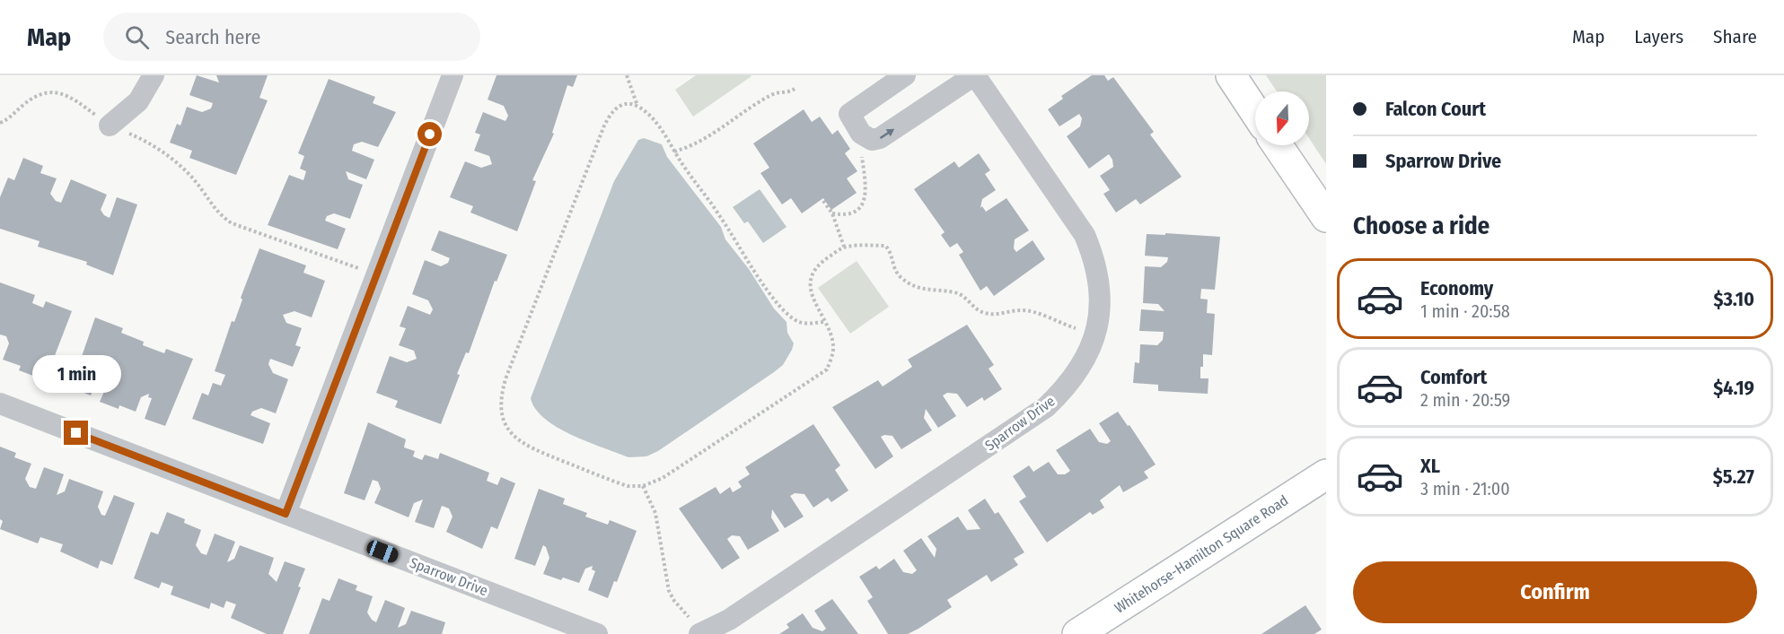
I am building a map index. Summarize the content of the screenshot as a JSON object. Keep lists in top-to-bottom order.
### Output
{
  "streets": {
    "street": ["Sparrow Drive", "Whitehorse-Hamilton Square Road"]
  },
  "north": "bottom",
  "page": {
    "header": "Map",
    "search": "Search here",
    "nav": ["Map", "Layers", "Share"],
    "banner": ["Falcon Court", "Sparrow Drive"],
    "heading": "Choose a ride",
    "list": [
      {
        "name": "Economy",
        "note": "1 min · 20:58",
        "value": "$3.10"
      },
      {
        "name": "Comfort",
        "note": "2 min · 20:59",
        "value": "$4.19"
      },
      {
        "name": "XL",
        "note": "3 min · 21:00",
        "value": "$5.27"
      }
    ],
    "bubble": "1 min",
    "buttons": "Confirm"
  }
}
